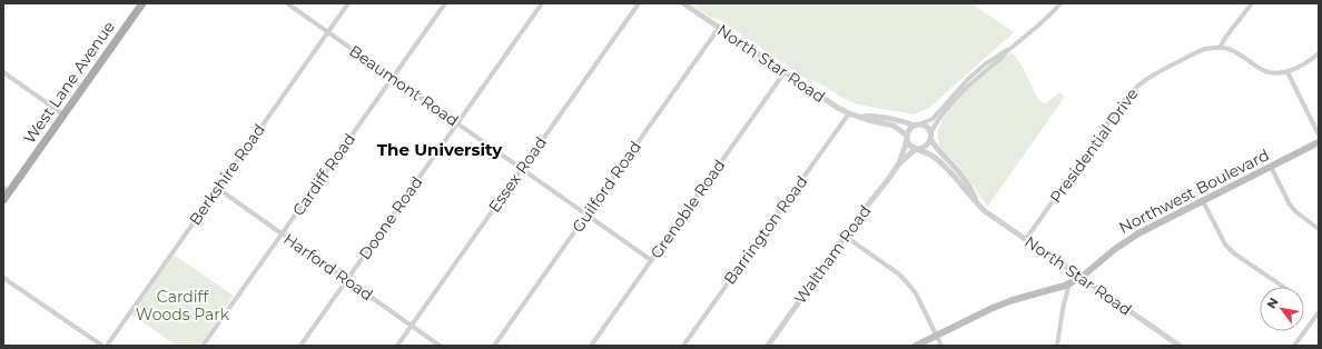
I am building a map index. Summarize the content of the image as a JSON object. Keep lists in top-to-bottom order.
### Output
{
  "streets": {
    "main road": ["West Lane Avenue", "Northwest Boulevard"],
    "street": [
      "North Star Road",
      "Beaumont Road",
      "Presidential Drive",
      "Berkshire Road",
      "Cardiff Road",
      "Essex Road",
      "Guilford Road",
      "Grenoble Road",
      "Doone Road",
      "Barrington Road",
      "Waltham Road",
      "Harford Road"
    ]
  },
  "crossings": [
    ["North Star Road", "Presidential Drive"],
    ["North Star Road", "Guilford Road"],
    ["North Star Road", "Northwest Boulevard"],
    ["North Star Road", "Grenoble Road"],
    ["North Star Road", "Barrington Road"],
    ["North Star Road", "Waltham Road"],
    ["Beaumont Road", "Berkshire Road"],
    ["Beaumont Road", "Cardiff Road"],
    ["Beaumont Road", "Essex Road"],
    ["Beaumont Road", "Guilford Road"],
    ["Beaumont Road", "Grenoble Road"],
    ["Beaumont Road", "Doone Road"],
    ["Berkshire Road", "Harford Road"],
    ["Cardiff Road", "Harford Road"],
    ["Essex Road", "Harford Road"],
    ["Doone Road", "Harford Road"]
  ],
  "districts": ["The University"],
  "parks": ["Cardiff Woods Park"],
  "north": "top left"
}
